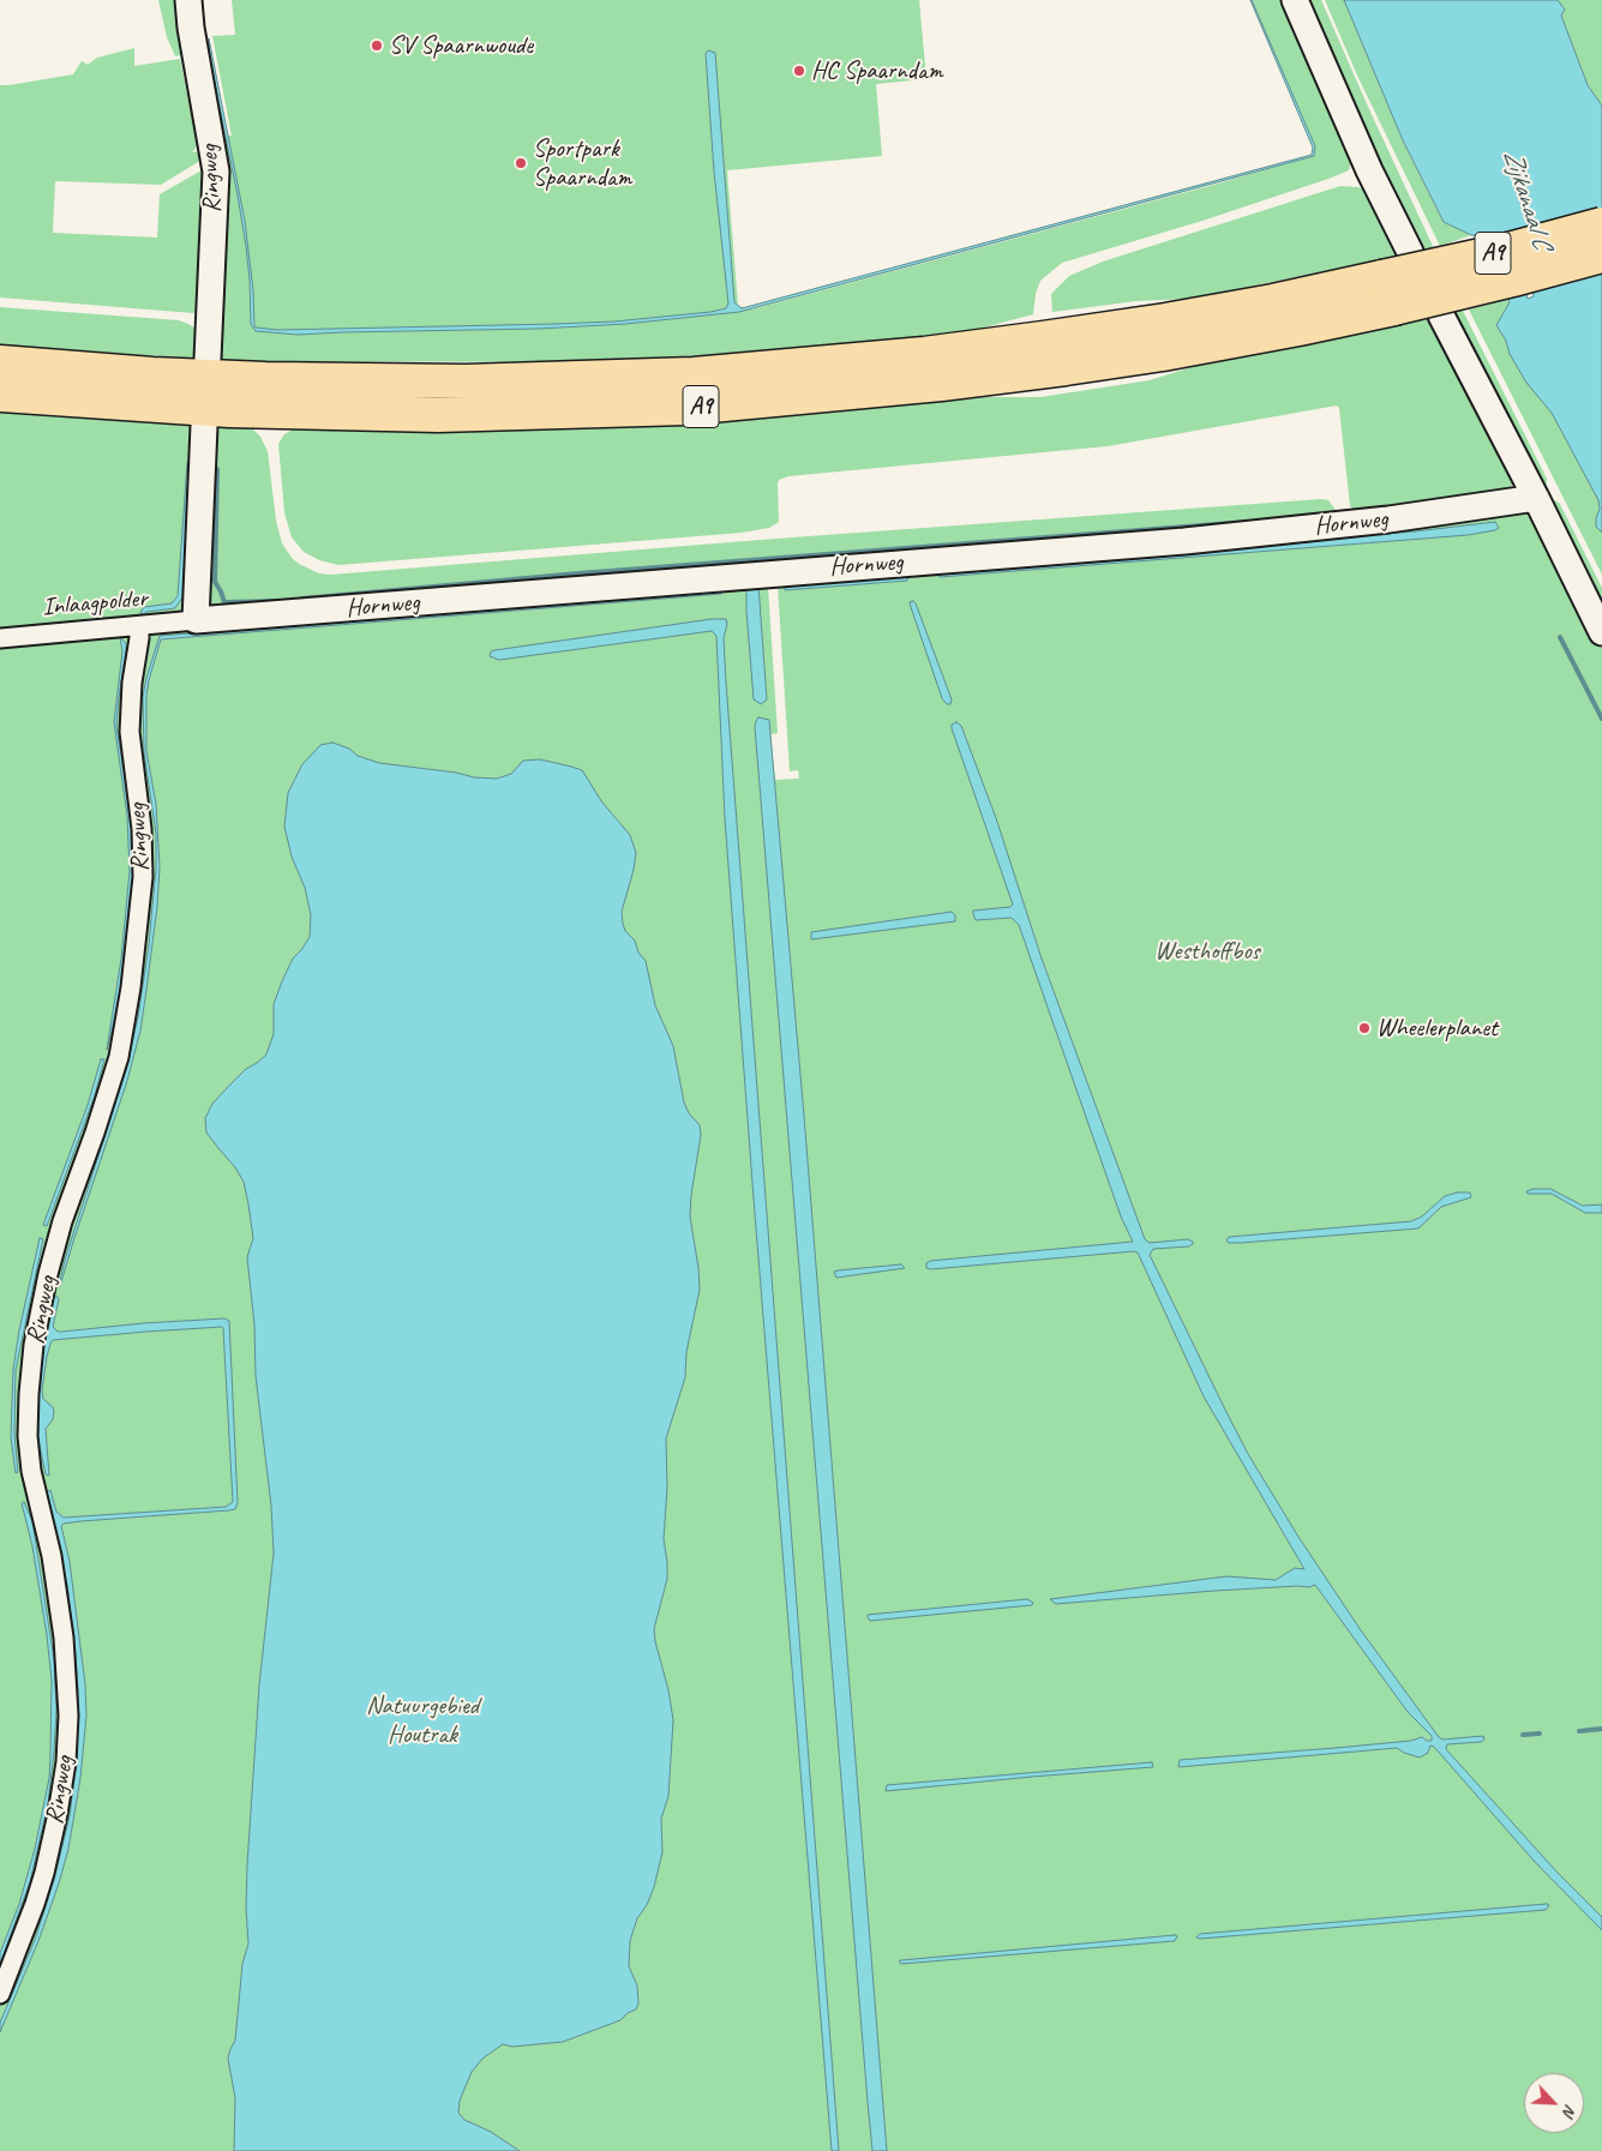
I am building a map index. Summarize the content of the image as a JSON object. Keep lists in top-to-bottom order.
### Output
{
  "streets": {
    "highway": ["A9"],
    "street": ["Ringweg", "Hornweg", "Inlaagpolder"]
  },
  "crossings": [
    ["Ringweg", "Inlaagpolder"],
    ["Hornweg", "Inlaagpolder"]
  ],
  "water": ["Zijkanaal C"],
  "parks": ["Westhoffbos", "Natuurgebied Houtrak"],
  "places": [
    "SV Spaarnwoude",
    "HC Spaarndam",
    "Sportpark Spaarndam",
    "Wheelerplanet"
  ],
  "north": "bottom right"
}
